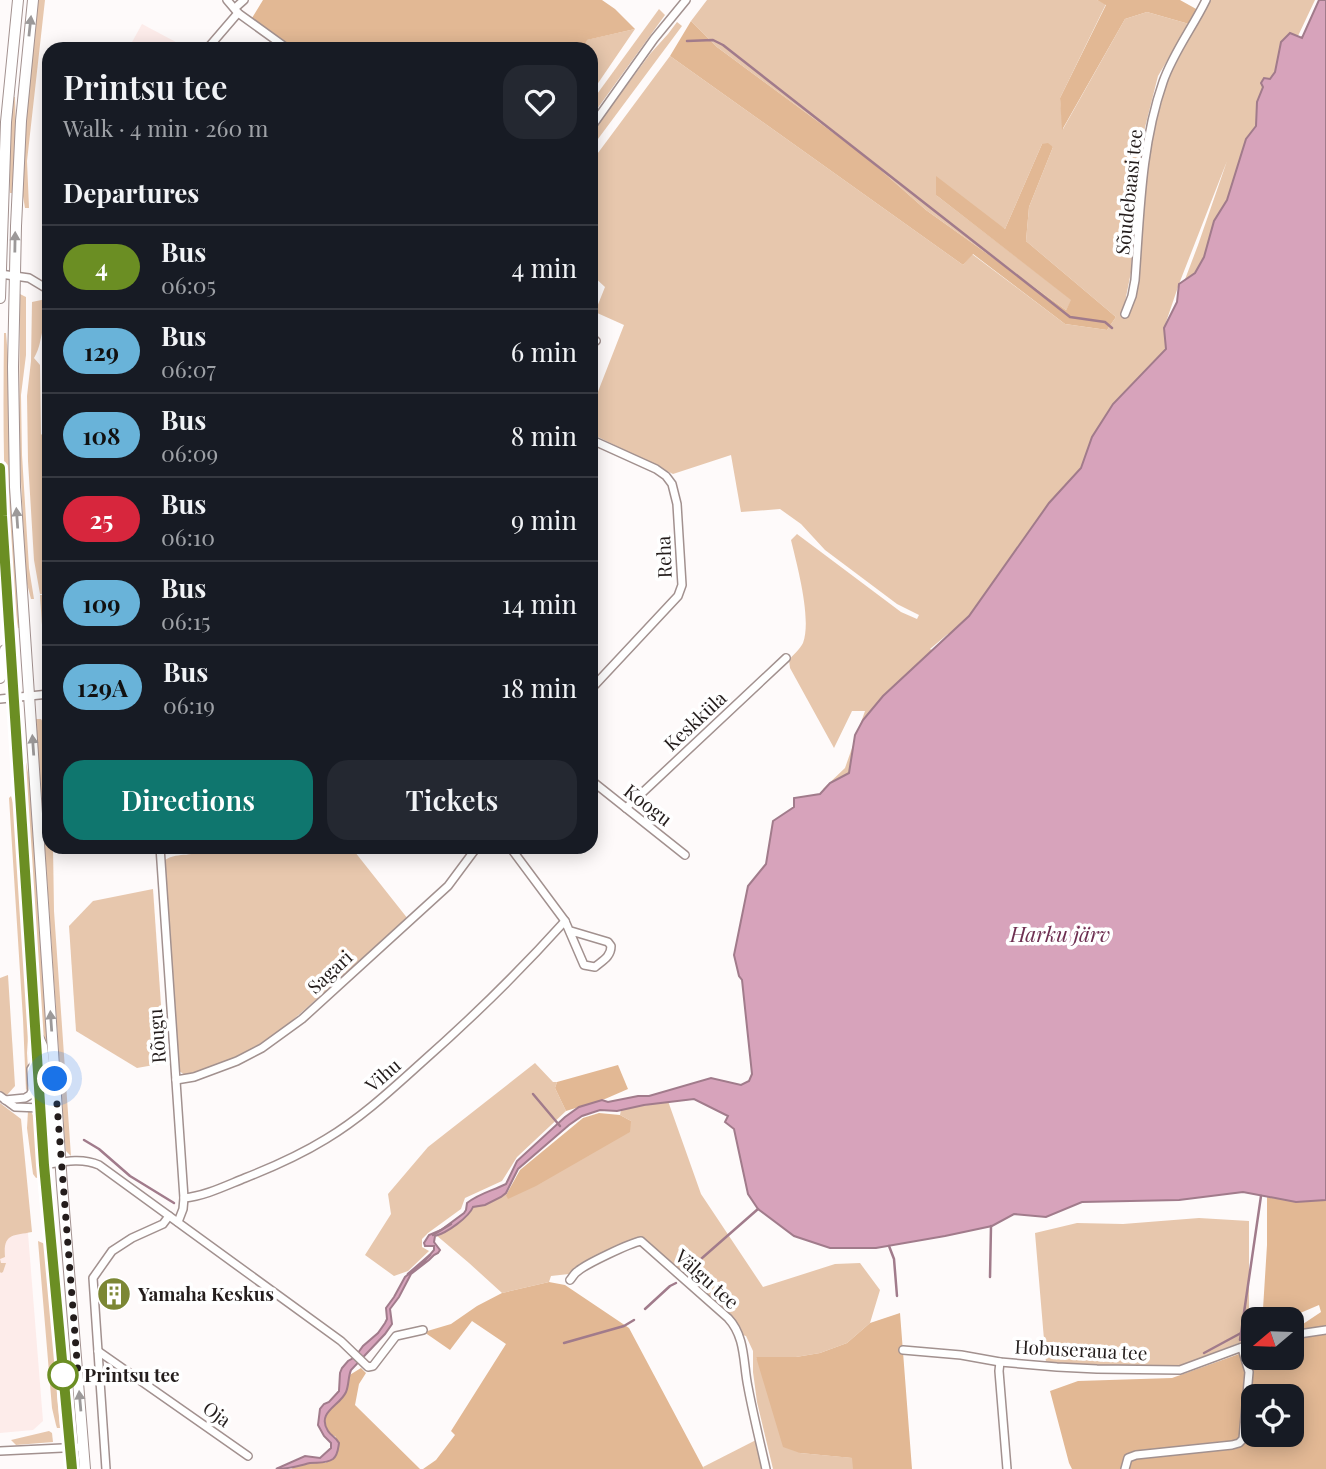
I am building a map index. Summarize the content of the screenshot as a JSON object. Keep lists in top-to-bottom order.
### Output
{
  "streets": {
    "street": [
      "Sõudebaasi tee",
      "Reha",
      "Keskküla",
      "Koogu",
      "Sagari",
      "Rõugu",
      "Vihu",
      "Välgu tee",
      "Hobuseraua tee",
      "Oja"
    ]
  },
  "crossings": [
    ["Keskküla", "Koogu"],
    ["Sagari", "Rõugu"],
    ["Rõugu", "Vihu"]
  ],
  "water": ["Harku järv"],
  "places": {
    "building": ["Yamaha Keskus"],
    "other": ["Printsu tee"]
  },
  "lines": ["bus line 4"],
  "north": "left",
  "page": {
    "heading": [
      ["Printsu tee", "Walk · 4 min · 260 m"],
      "Departures"
    ],
    "list": [
      {
        "mark": "4",
        "name": "Bus",
        "note": "06:05",
        "value": "4 min"
      },
      {
        "mark": "129",
        "name": "Bus",
        "note": "06:07",
        "value": "6 min"
      },
      {
        "mark": "108",
        "name": "Bus",
        "note": "06:09",
        "value": "8 min"
      },
      {
        "mark": "25",
        "name": "Bus",
        "note": "06:10",
        "value": "9 min"
      },
      {
        "mark": "109",
        "name": "Bus",
        "note": "06:15",
        "value": "14 min"
      },
      {
        "mark": "129A",
        "name": "Bus",
        "note": "06:19",
        "value": "18 min"
      }
    ],
    "buttons": ["Directions", "Tickets"]
  }
}
